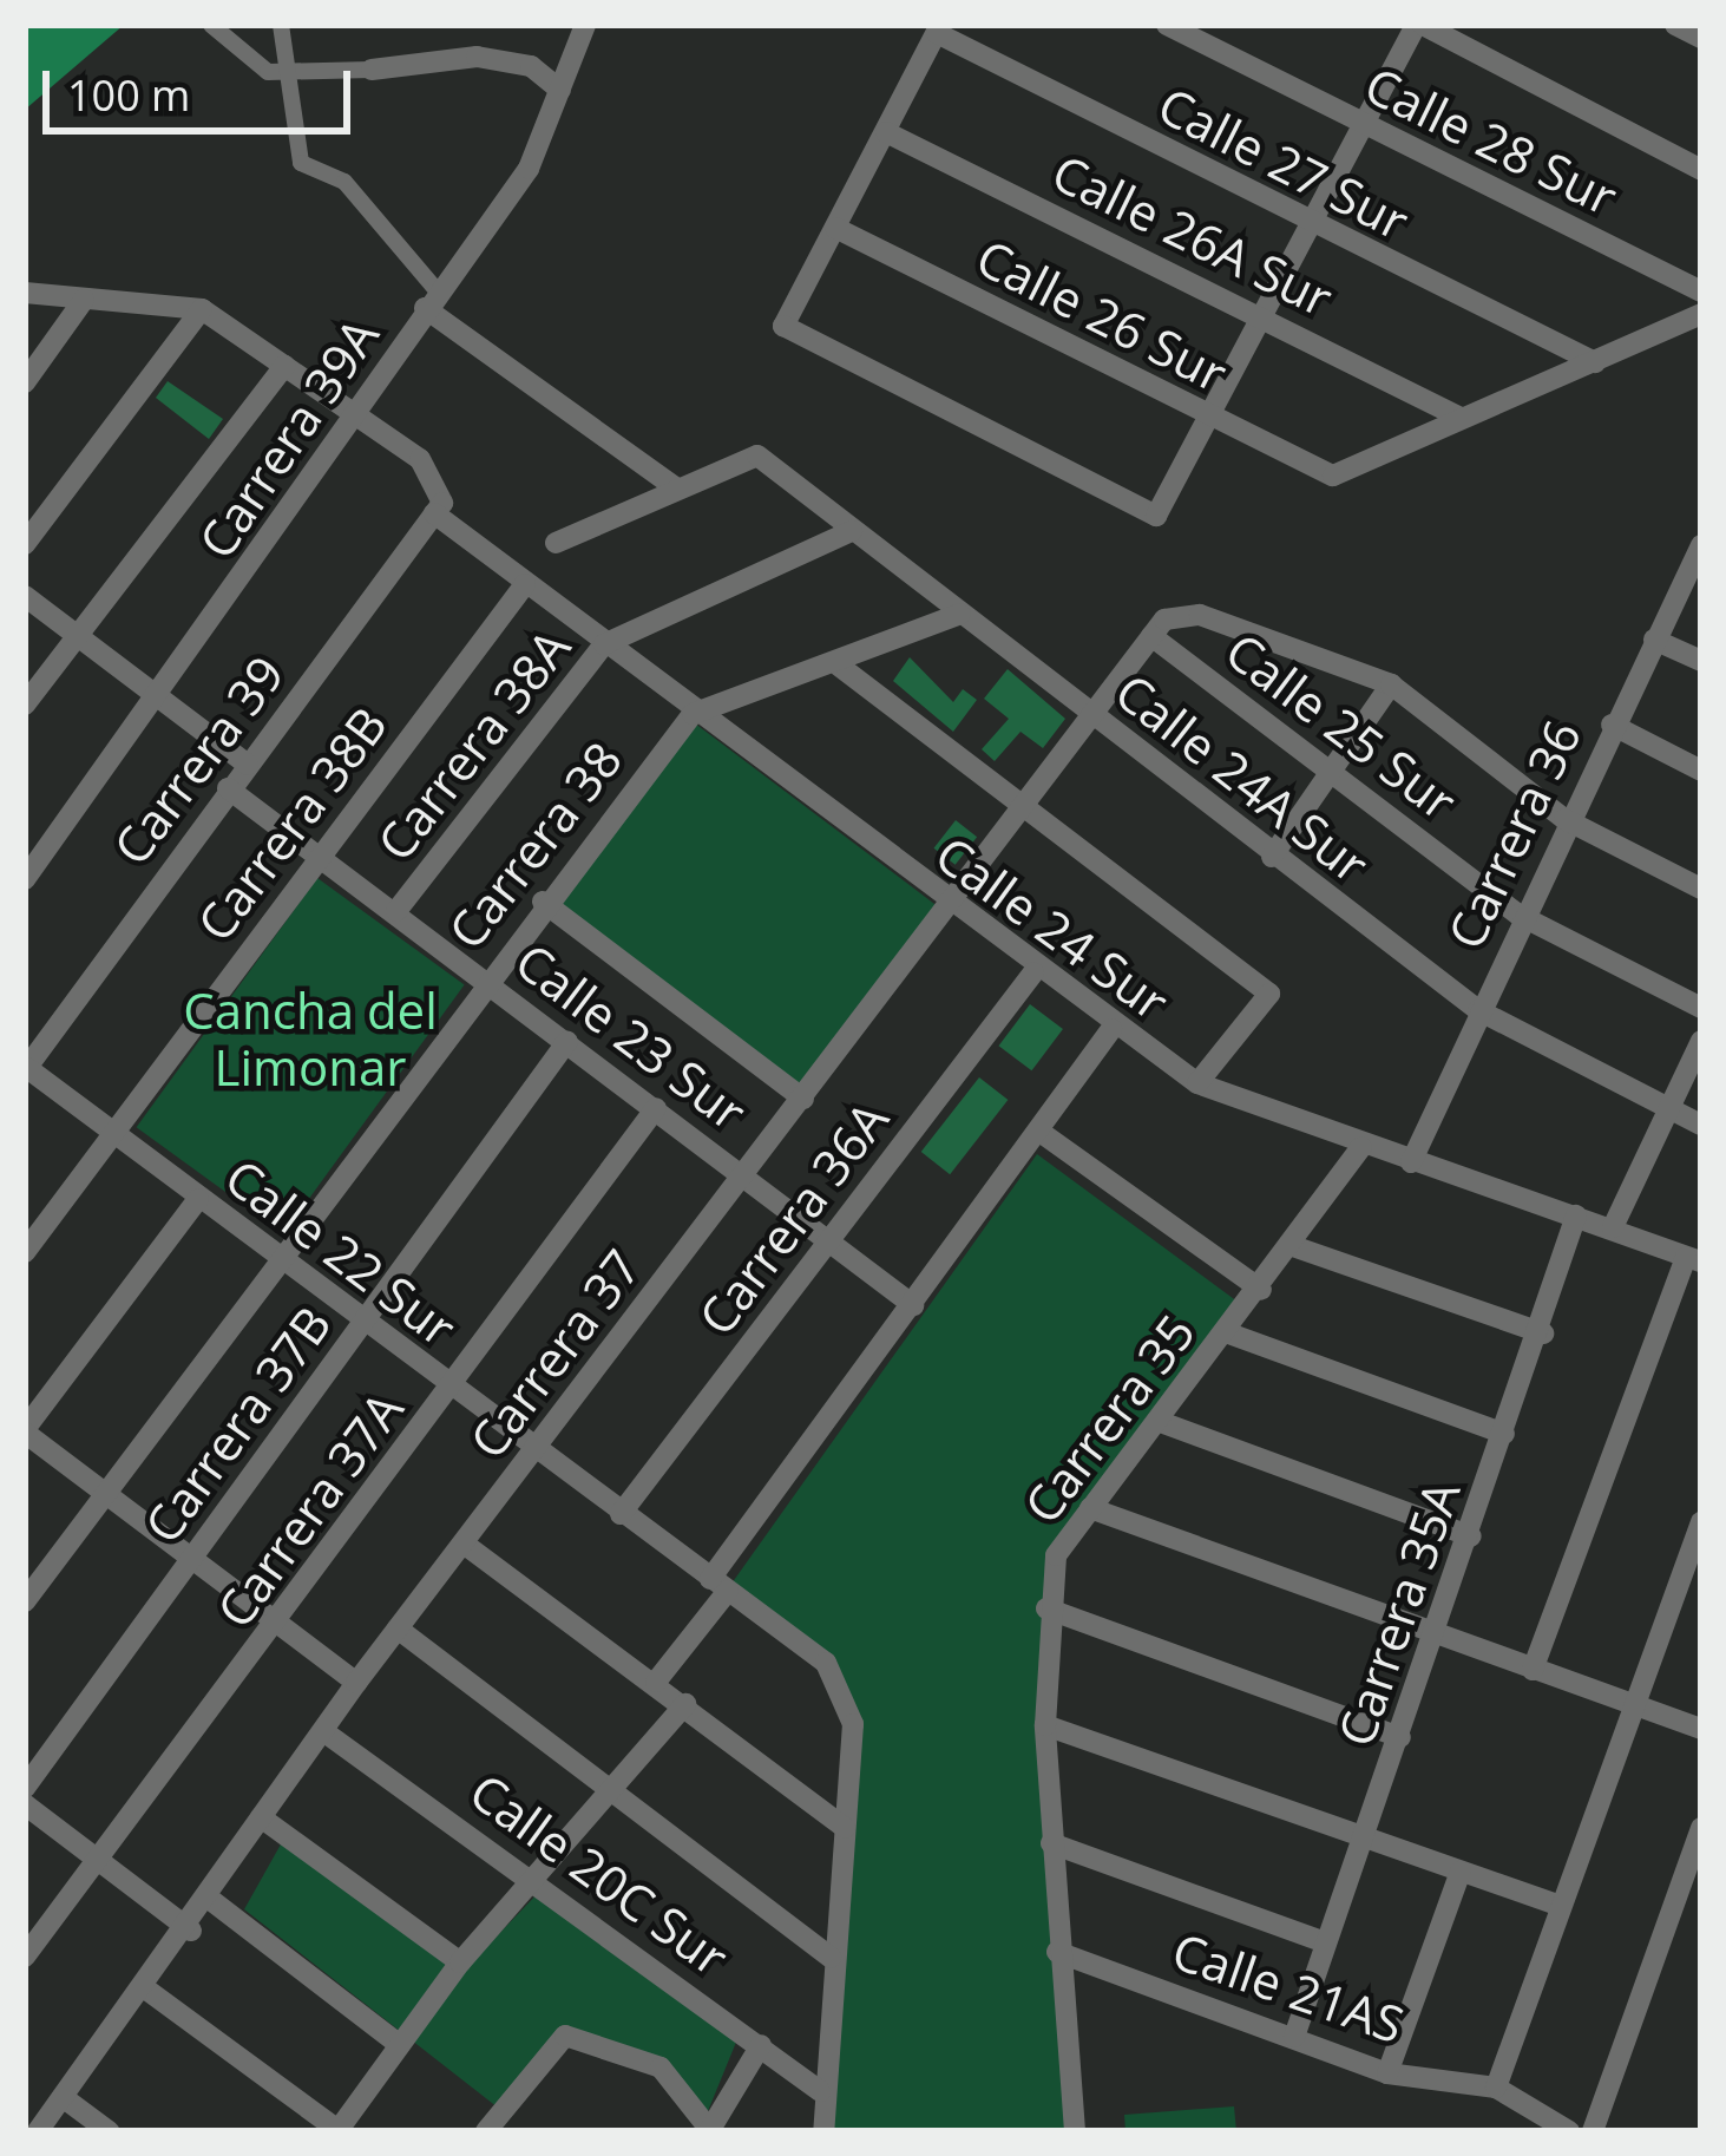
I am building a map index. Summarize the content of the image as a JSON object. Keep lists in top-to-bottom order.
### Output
{
  "streets": {
    "street": [
      "Calle 28 Sur",
      "Calle 27 Sur",
      "Calle 26A Sur",
      "Calle 26 Sur",
      "Carrera 39A",
      "Calle 25 Sur",
      "Carrera 38A",
      "Carrera 39",
      "Calle 24A Sur",
      "Carrera 38B",
      "Carrera 36",
      "Carrera 38",
      "Calle 24 Sur",
      "Calle 23 Sur",
      "Carrera 36A",
      "Calle 22 Sur",
      "Carrera 37",
      "Carrera 35",
      "Carrera 37B",
      "Carrera 37A",
      "Carrera 35A",
      "Calle 20C Sur",
      "Calle 21AS"
    ]
  },
  "crossings": [
    ["Calle 26A Sur", "Calle 26 Sur"],
    ["Carrera 39A", "Calle 24 Sur"],
    ["Calle 25 Sur", "Carrera 36"],
    ["Calle 25 Sur", "Carrera 37"],
    ["Carrera 38A", "Calle 24A Sur"],
    ["Carrera 38A", "Calle 24 Sur"],
    ["Carrera 38A", "Calle 23 Sur"],
    ["Carrera 39", "Calle 24 Sur"],
    ["Carrera 39", "Calle 23 Sur"],
    ["Carrera 39", "Calle 22 Sur"],
    ["Calle 24A Sur", "Carrera 36"],
    ["Calle 24A Sur", "Carrera 37"],
    ["Carrera 38B", "Calle 24 Sur"],
    ["Carrera 38B", "Calle 23 Sur"],
    ["Carrera 38B", "Calle 22 Sur"],
    ["Carrera 36", "Calle 24 Sur"],
    ["Carrera 38", "Calle 24 Sur"],
    ["Carrera 38", "Calle 23 Sur"],
    ["Carrera 38", "Calle 22 Sur"],
    ["Calle 24 Sur", "Carrera 36A"],
    ["Calle 24 Sur", "Carrera 37"],
    ["Calle 24 Sur", "Carrera 35"],
    ["Calle 24 Sur", "Carrera 35A"],
    ["Calle 23 Sur", "Carrera 36A"],
    ["Calle 23 Sur", "Carrera 37"],
    ["Calle 23 Sur", "Carrera 37B"],
    ["Calle 23 Sur", "Carrera 37A"],
    ["Carrera 36A", "Calle 22 Sur"],
    ["Calle 22 Sur", "Carrera 37"],
    ["Calle 22 Sur", "Carrera 37B"],
    ["Calle 22 Sur", "Carrera 37A"],
    ["Carrera 37", "Calle 20C Sur"],
    ["Carrera 35", "Calle 21AS"],
    ["Carrera 35A", "Calle 21AS"]
  ],
  "parks": ["Cancha del Limonar"],
  "scale_bar": "100 m"
}
